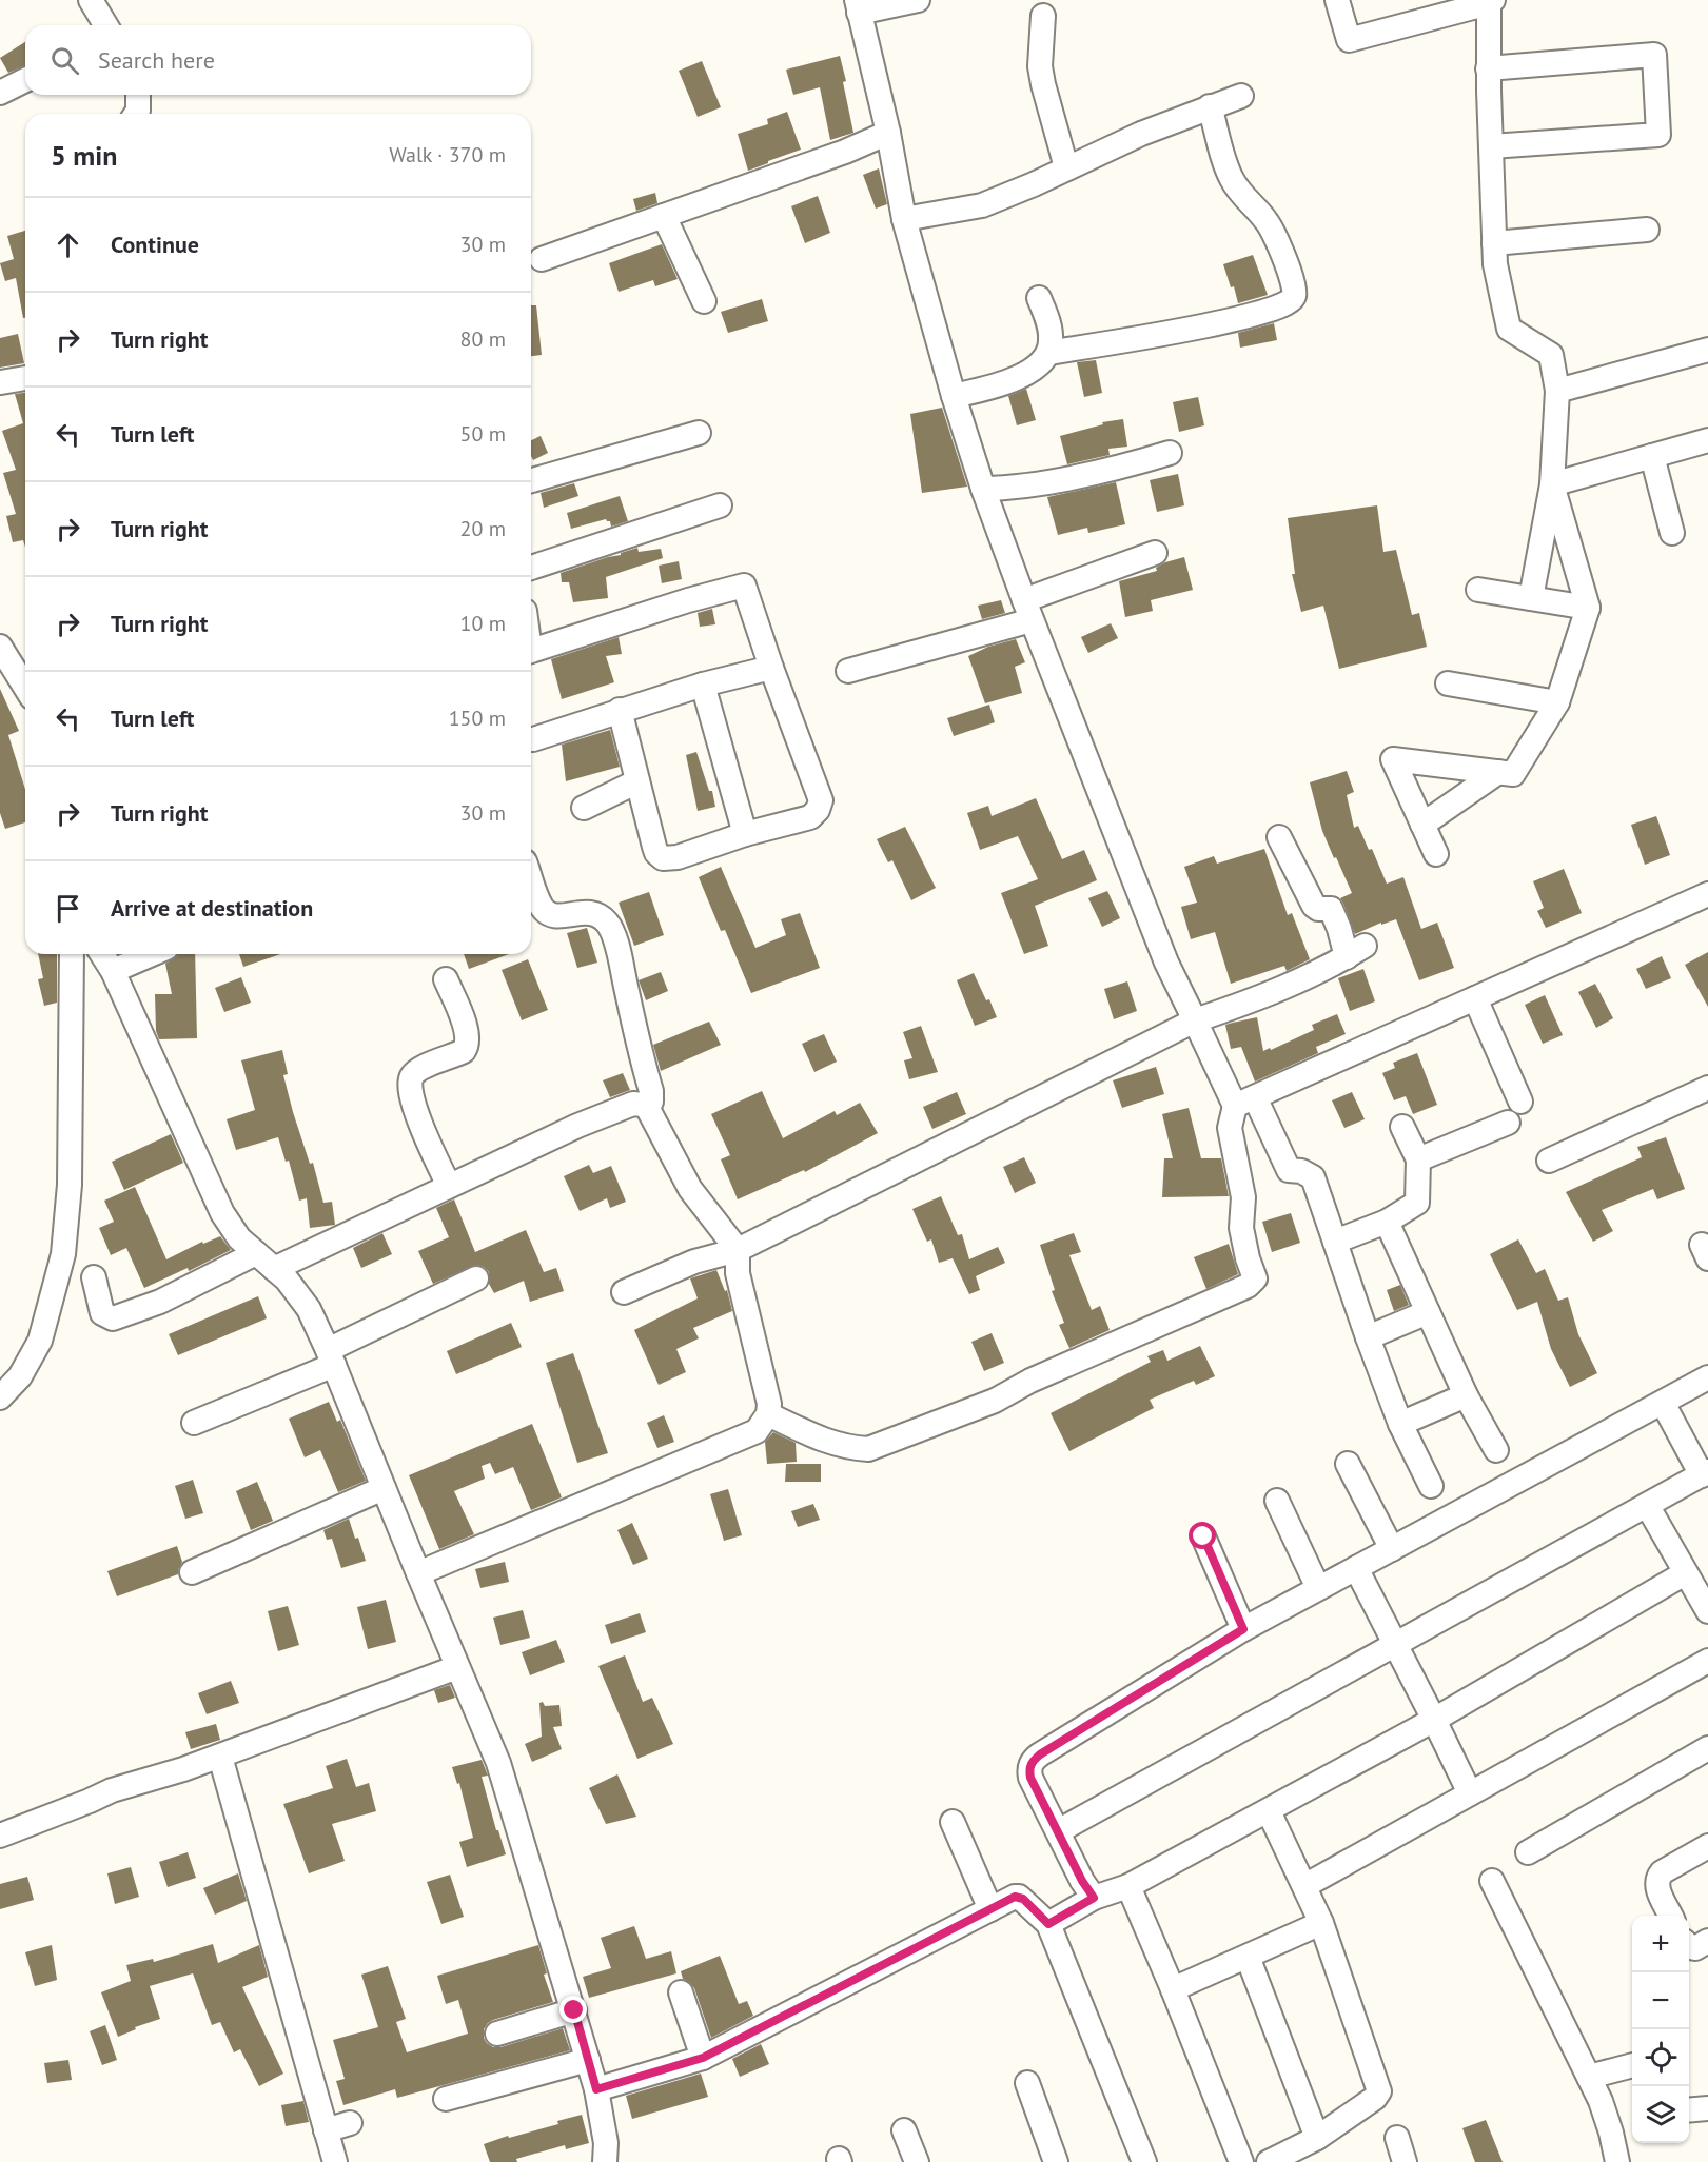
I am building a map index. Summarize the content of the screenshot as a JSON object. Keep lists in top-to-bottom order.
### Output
{
  "page": {
    "search": "Search here",
    "heading": ["5 min", "Walk · 370 m"],
    "list": [
      ["Continue", "30 m"],
      ["Turn right", "80 m"],
      ["Turn left", "50 m"],
      ["Turn right", "20 m"],
      ["Turn right", "10 m"],
      ["Turn left", "150 m"],
      ["Turn right", "30 m"],
      "Arrive at destination"
    ],
    "map_buttons": ["+", "−"]
  }
}
